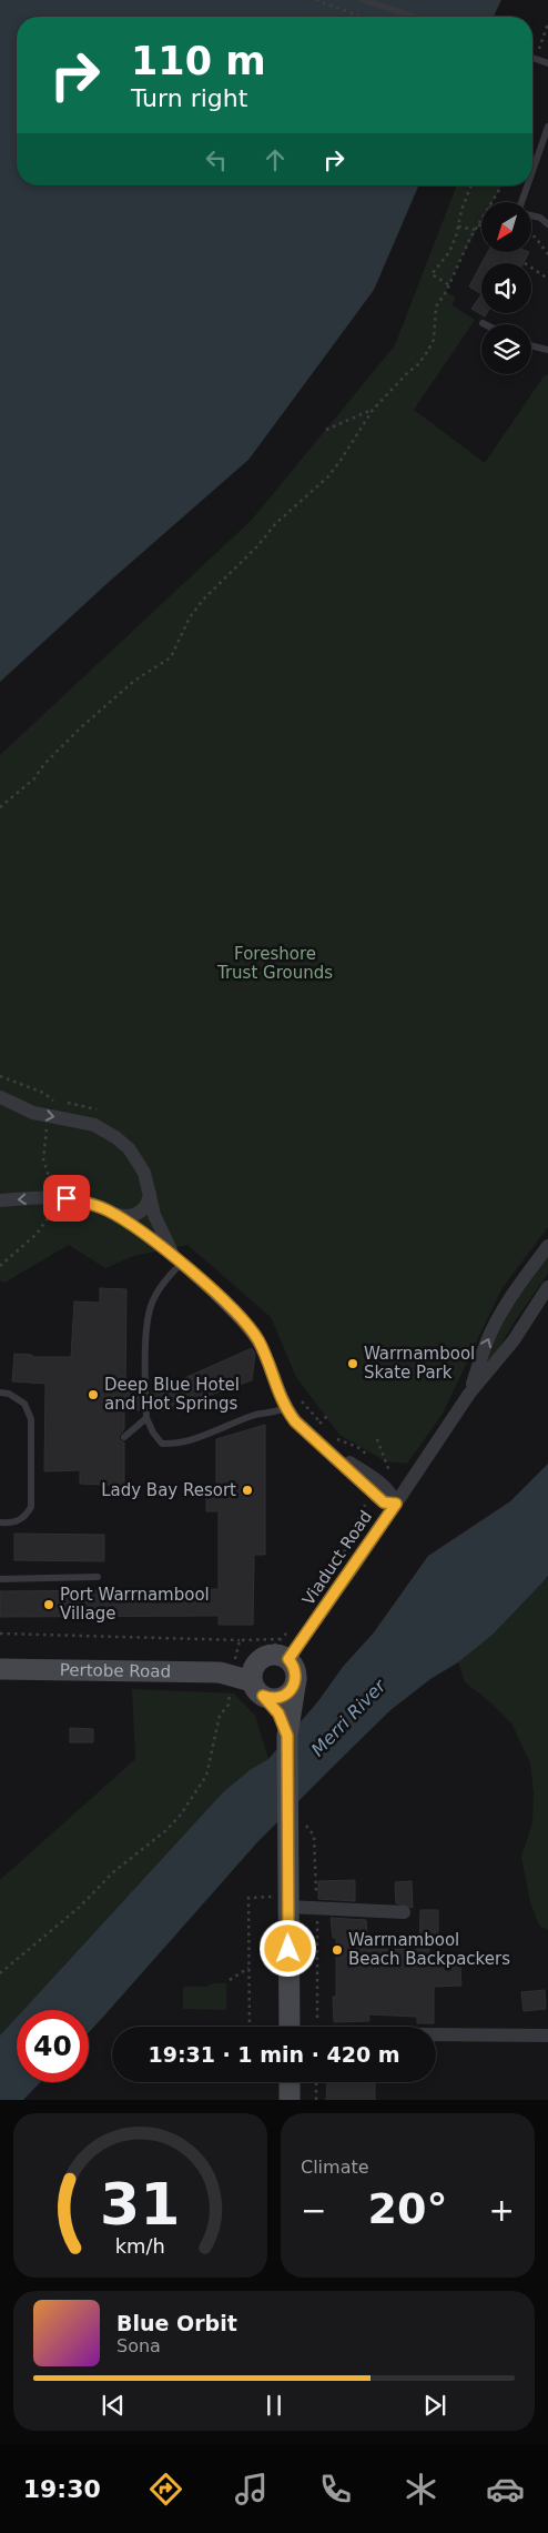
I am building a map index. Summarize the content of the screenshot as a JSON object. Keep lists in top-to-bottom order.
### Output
{
  "streets": {
    "street": ["Viaduct Road", "Pertobe Road"]
  },
  "water": ["Merri River"],
  "parks": ["Foreshore Trust Grounds"],
  "places": [
    "Warrnambool Skate Park",
    "Deep Blue Hotel and Hot Springs",
    "Lady Bay Resort",
    "Port Warrnambool Village",
    "Warrnambool Beach Backpackers"
  ],
  "north": "bottom left",
  "page": {
    "turn": ["110 m", "Turn right"],
    "limit": "40",
    "trip": "19:31 · 1 min · 420 m",
    "tile": "Climate",
    "heat": ["−", "20°", "+"],
    "song": ["Blue Orbit", "Sona"],
    "tabs": "19:30",
    "gauge": ["31", "km/h"]
  }
}
